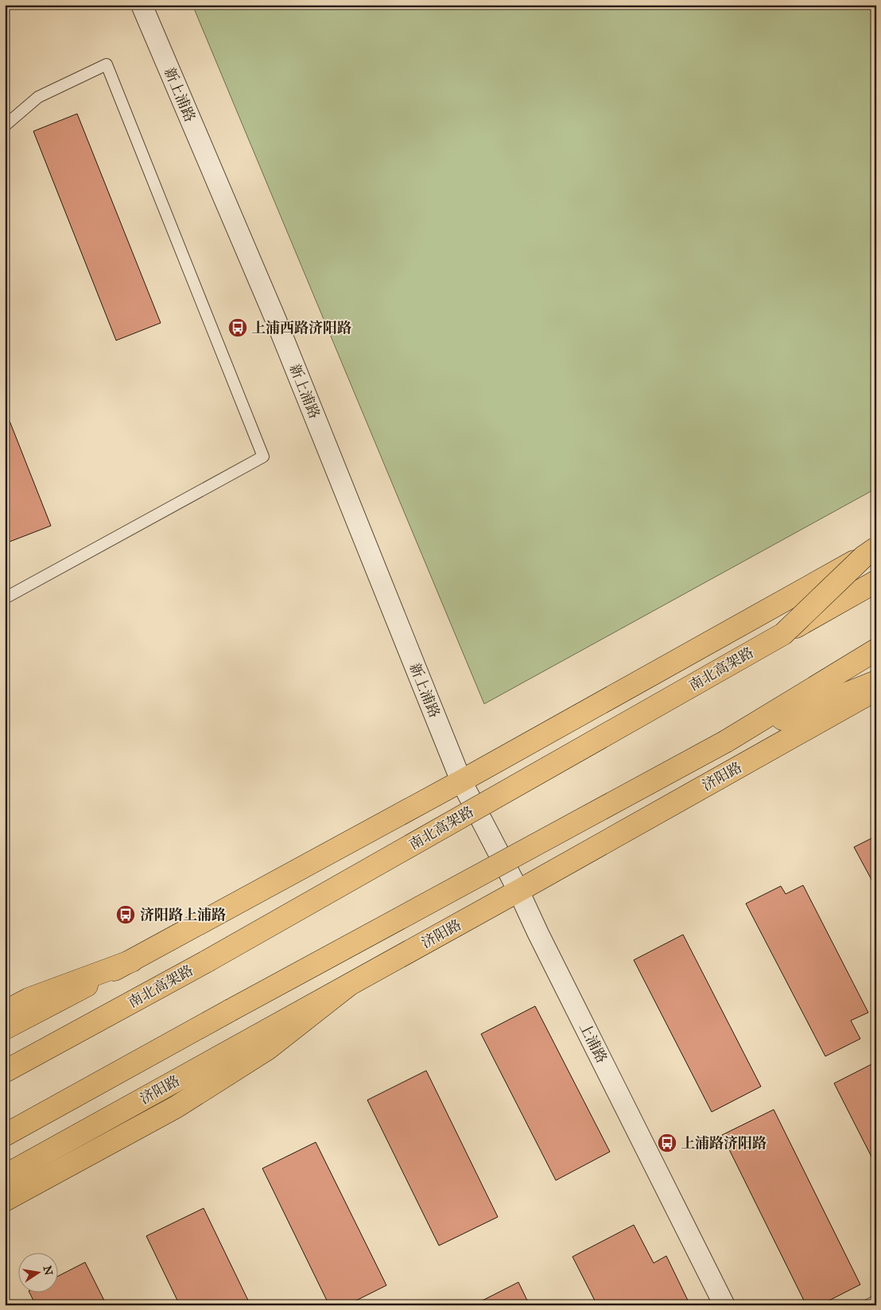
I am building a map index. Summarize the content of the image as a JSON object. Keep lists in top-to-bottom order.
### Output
{
  "streets": {
    "main road": ["南北高架路", "济阳路"],
    "street": ["新上浦路", "上浦路"]
  },
  "crossings": [
    ["新上浦路", "上浦路"],
    ["济阳路", "上浦路"]
  ],
  "places": {
    "bus stop": ["上浦西路济阳路", "济阳路上浦路", "上浦路济阳路"]
  },
  "north": "right"
}
